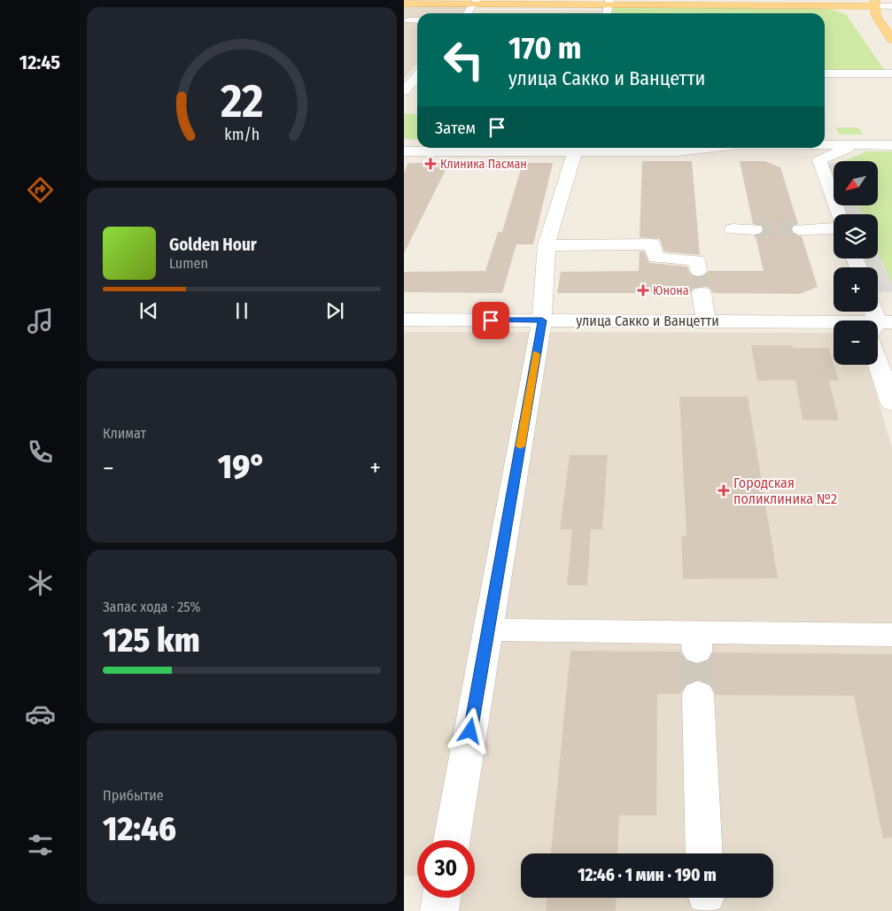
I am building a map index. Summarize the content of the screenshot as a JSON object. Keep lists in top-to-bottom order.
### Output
{
  "streets": {
    "street": ["улица Сакко и Ванцетти"]
  },
  "places": {
    "health": ["Клиника Пасман", "Юнона", "Городская поликлиника №2"]
  },
  "north": "bottom left",
  "page": {
    "tabs": "12:45",
    "turn": ["170 m", "улица Сакко и Ванцетти"],
    "then": "Затем",
    "map_buttons": ["+", "−"],
    "song": ["Golden Hour", "Lumen"],
    "tile": [
      "Климат",
      ["Запас хода · 25%", "125 km"],
      ["Прибытие", "12:46"]
    ],
    "heat": ["−", "19°", "+"],
    "limit": "30",
    "trip": "12:46 · 1 мин · 190 m",
    "gauge": ["22", "km/h"]
  }
}
